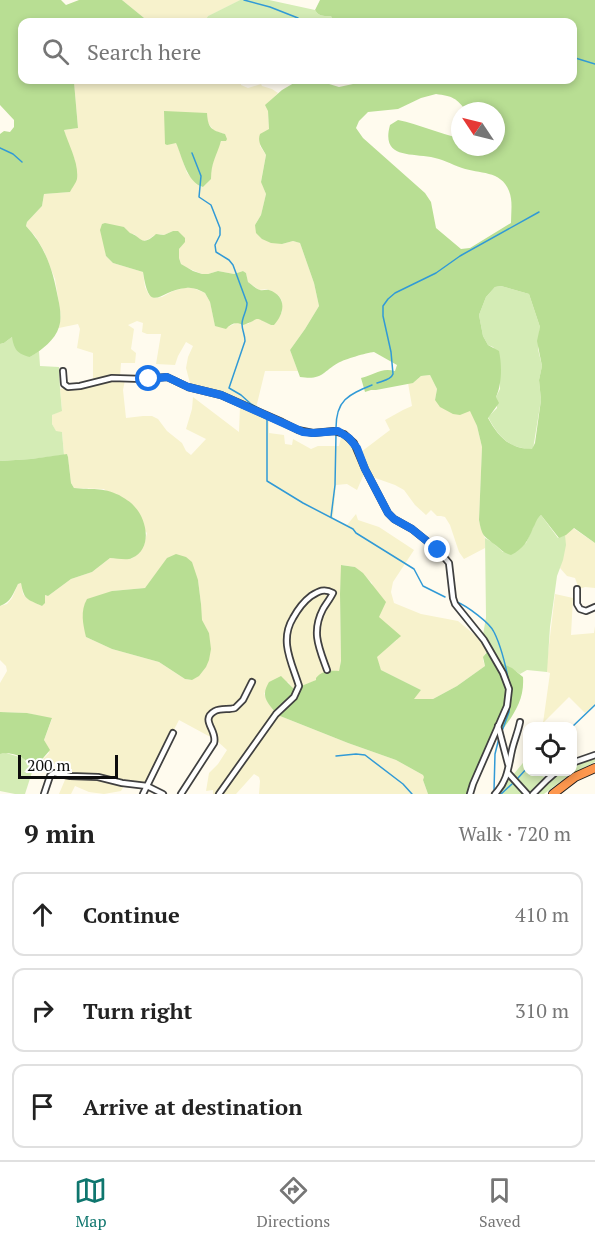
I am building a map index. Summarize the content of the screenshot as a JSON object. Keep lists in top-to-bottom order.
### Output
{
  "scale_bar": "200 m",
  "north": "top left",
  "page": {
    "search": "Search here",
    "scale": "200 m",
    "heading": ["9 min", "Walk · 720 m"],
    "list": [
      ["Continue", "410 m"],
      ["Turn right", "310 m"],
      "Arrive at destination"
    ],
    "nav": ["Map", "Directions", "Saved"]
  }
}
